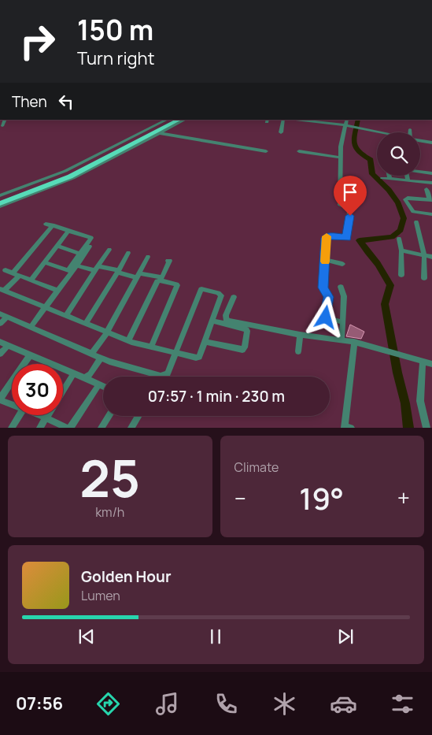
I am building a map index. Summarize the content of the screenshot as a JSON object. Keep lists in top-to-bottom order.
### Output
{
  "page": {
    "turn": ["150 m", "Turn right"],
    "then": "Then",
    "limit": "30",
    "trip": "07:57 · 1 min · 230 m",
    "tile": [
      ["25", "km/h"],
      "Climate"
    ],
    "heat": ["−", "19°", "+"],
    "song": ["Golden Hour", "Lumen"],
    "tabs": "07:56"
  }
}
